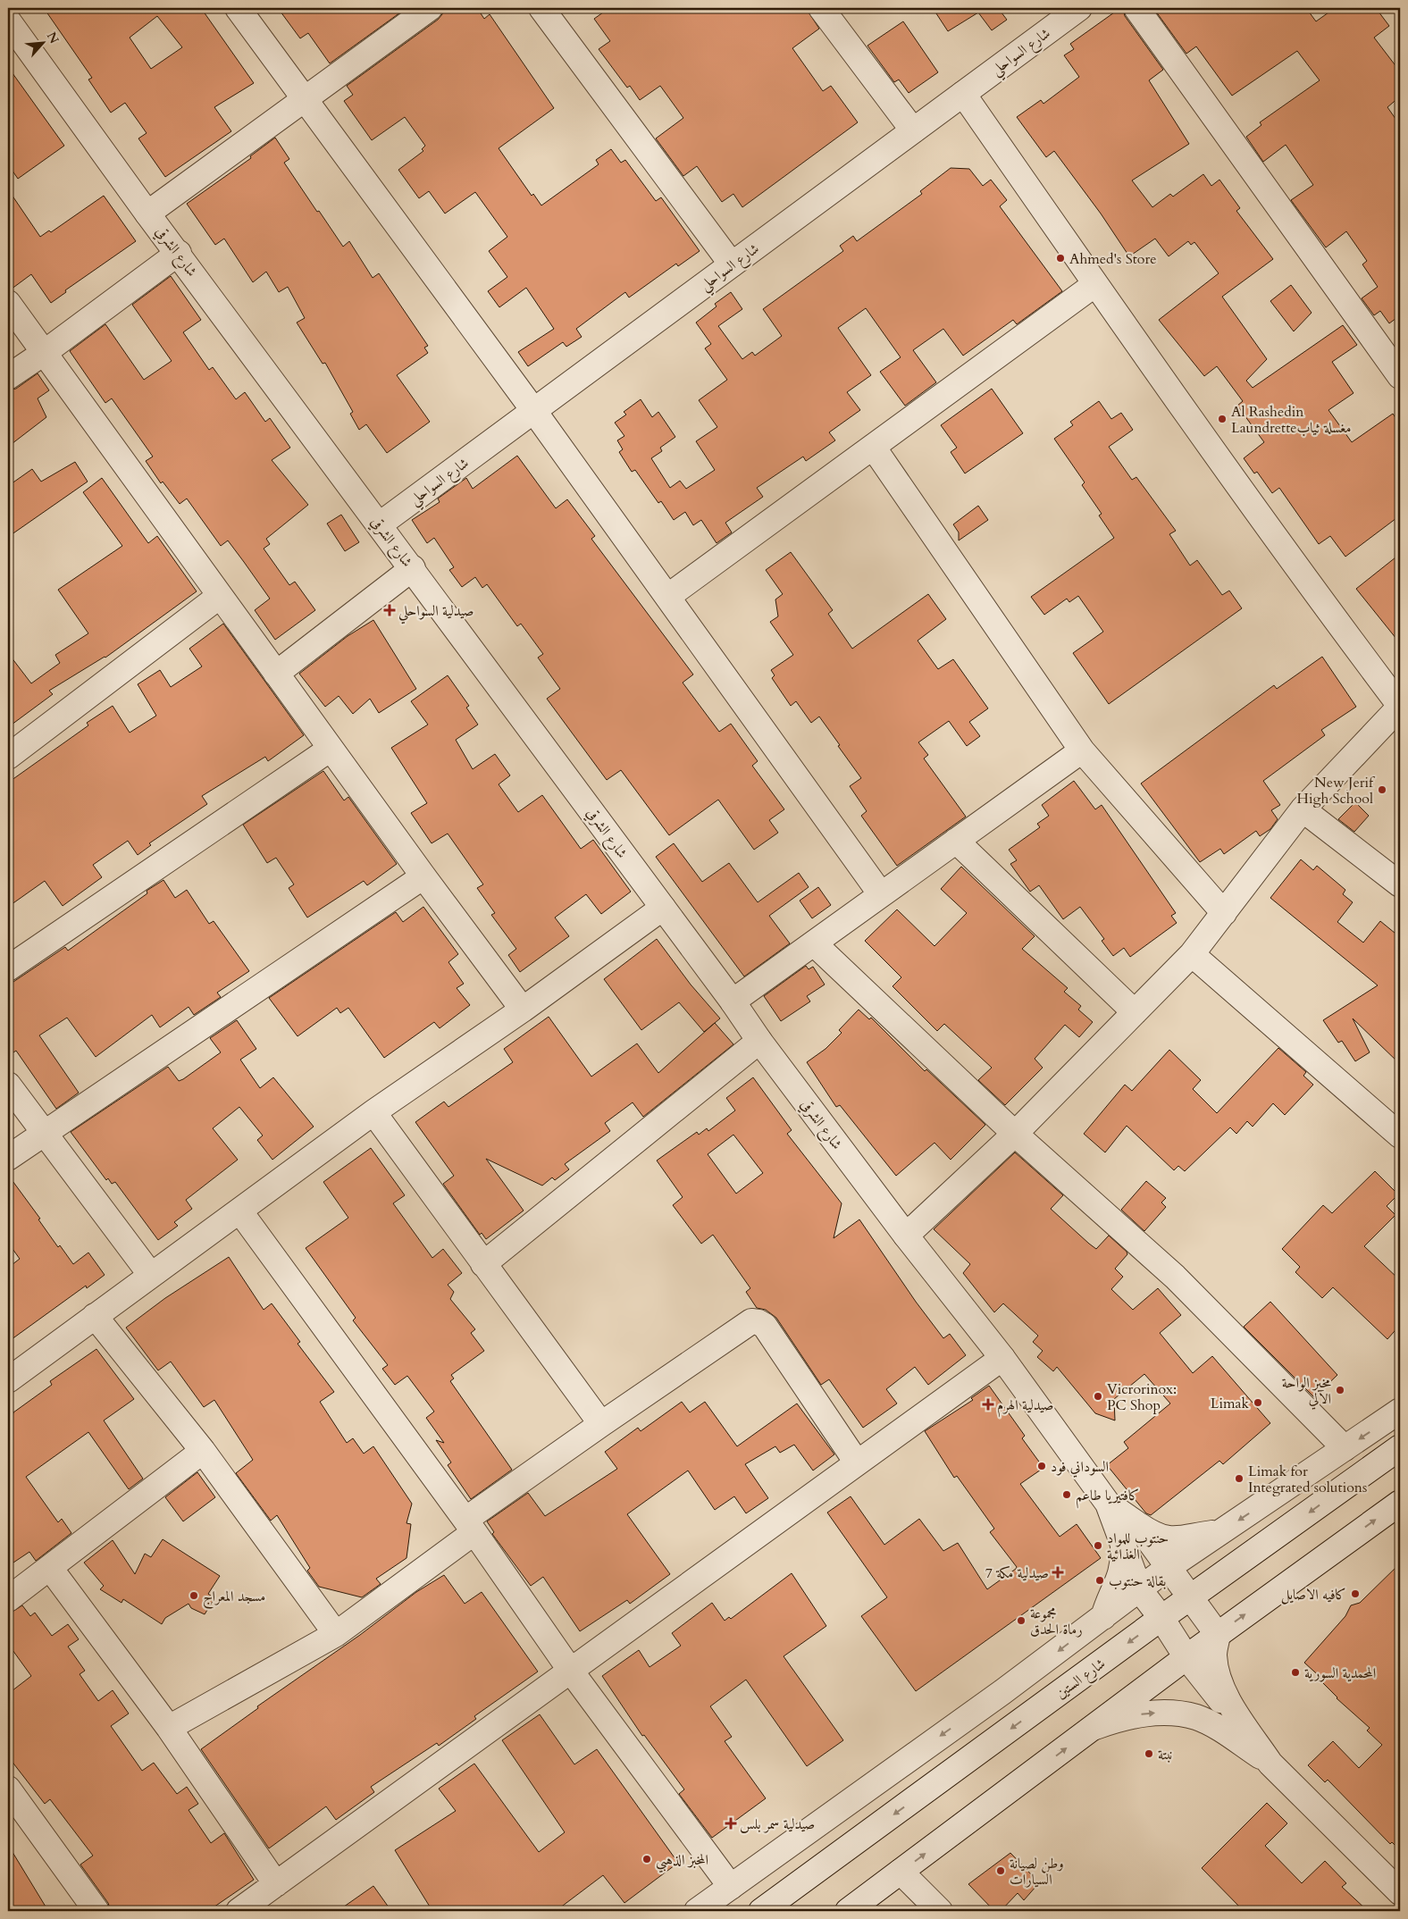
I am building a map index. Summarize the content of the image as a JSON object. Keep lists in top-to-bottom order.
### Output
{
  "streets": {
    "street": ["شارع السواحلي", "شارع الشرقي", "شارع الستين"]
  },
  "crossings": [
    ["شارع السواحلي", "شارع الشرقي"]
  ],
  "places": {
    "other": [
      "Ahmed's Store",
      "Al Rashedin Laundretteمغسلة ثياب",
      "New Jerif High School",
      "مخبز الواحة الآلي",
      "Vicrorinox: PC Shop",
      "Limak",
      "السوداني فود",
      "Limak for Integrated solutions",
      "كافتيريا طاعم",
      "حنتوب للمواد الغذائية",
      "بقالة حنتوب",
      "كافيه الاصايل",
      "مسجد المعراج",
      "مجموعة رماة الحدق",
      "المحمدية السورية",
      "نبتة",
      "المخبز الذهبي",
      "وطن لصيانة السيارات"
    ],
    "health": [
      "صيدلية السواحلي",
      "صيدلية الهرم",
      "صيدلية مكة 7",
      "صيدلية سمر بلس"
    ]
  },
  "north": "top right"
}
